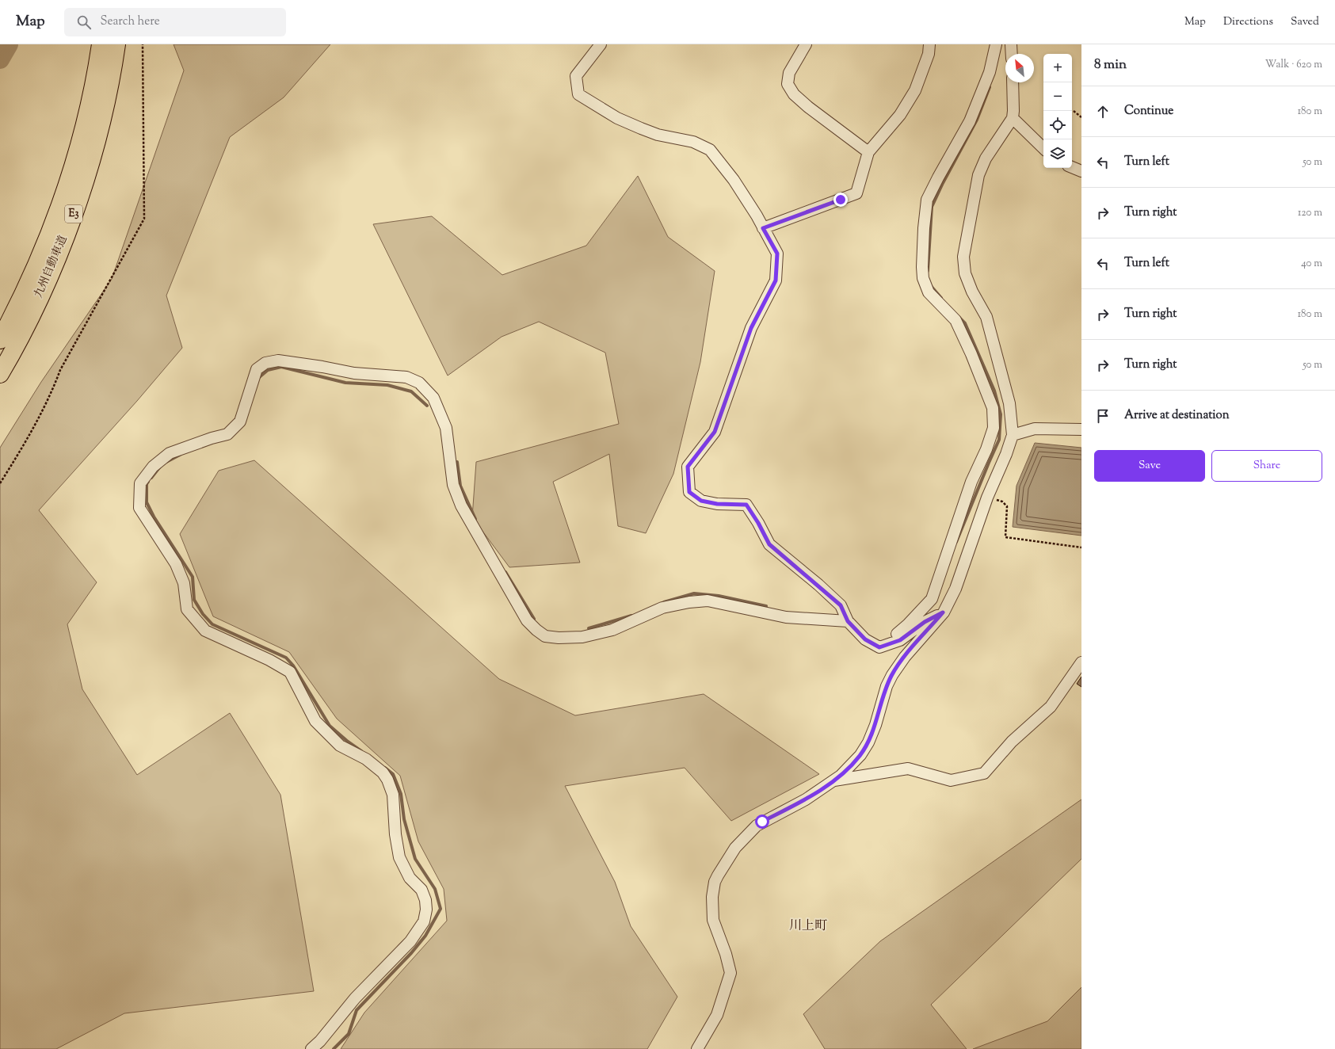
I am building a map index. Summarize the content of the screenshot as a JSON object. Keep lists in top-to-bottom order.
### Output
{
  "streets": {
    "highway": ["E3", "九州自動車道"]
  },
  "districts": ["川上町"],
  "north": "top left",
  "page": {
    "header": "Map",
    "search": "Search here",
    "nav": ["Map", "Directions", "Saved"],
    "heading": ["8 min", "Walk · 620 m"],
    "map_buttons": ["+", "−"],
    "list": [
      ["Continue", "180 m"],
      ["Turn left", "50 m"],
      ["Turn right", "120 m"],
      ["Turn left", "40 m"],
      ["Turn right", "180 m"],
      ["Turn right", "50 m"],
      "Arrive at destination"
    ],
    "buttons": ["Save", "Share"]
  }
}
